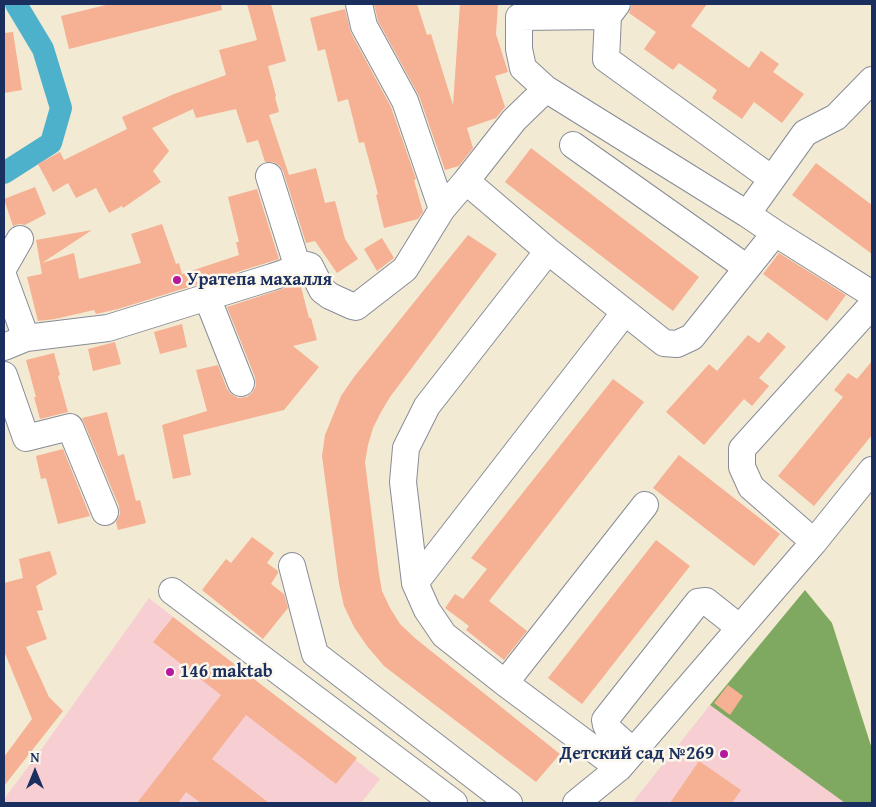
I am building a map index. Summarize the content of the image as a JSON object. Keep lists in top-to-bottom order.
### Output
{
  "places": ["Уратепа махалля", "146 maktab", "Детский сад №269"],
  "north": "top"
}
